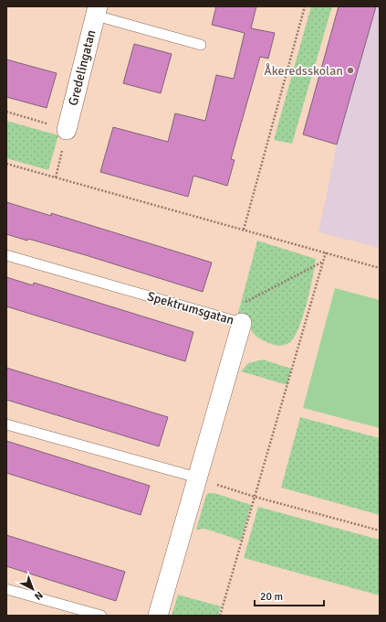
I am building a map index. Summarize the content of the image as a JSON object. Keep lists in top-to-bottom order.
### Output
{
  "streets": {
    "street": ["Gredelingatan", "Spektrumsgatan"]
  },
  "places": ["Åkeredsskolan"],
  "scale_bar": "20 m",
  "north": "bottom right"
}
